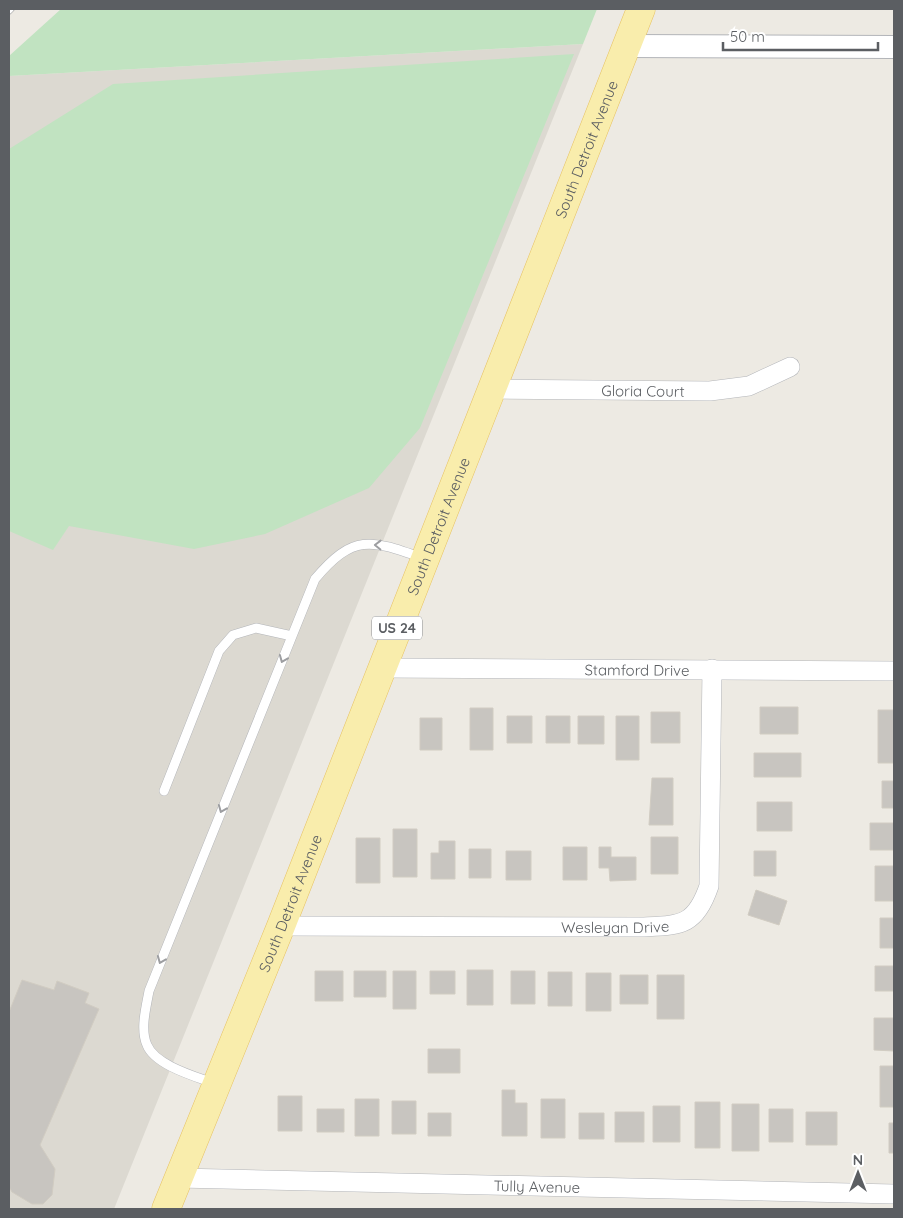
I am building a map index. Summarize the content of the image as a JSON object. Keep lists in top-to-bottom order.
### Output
{
  "streets": {
    "main road": ["South Detroit Avenue", "US 24"],
    "street": [
      "Gloria Court",
      "Stamford Drive",
      "Wesleyan Drive",
      "Tully Avenue"
    ]
  },
  "crossings": [
    ["South Detroit Avenue", "Gloria Court"],
    ["South Detroit Avenue", "Stamford Drive"],
    ["South Detroit Avenue", "Wesleyan Drive"],
    ["South Detroit Avenue", "Tully Avenue"],
    ["Stamford Drive", "Wesleyan Drive"]
  ],
  "scale_bar": "50 m",
  "north": "top"
}
